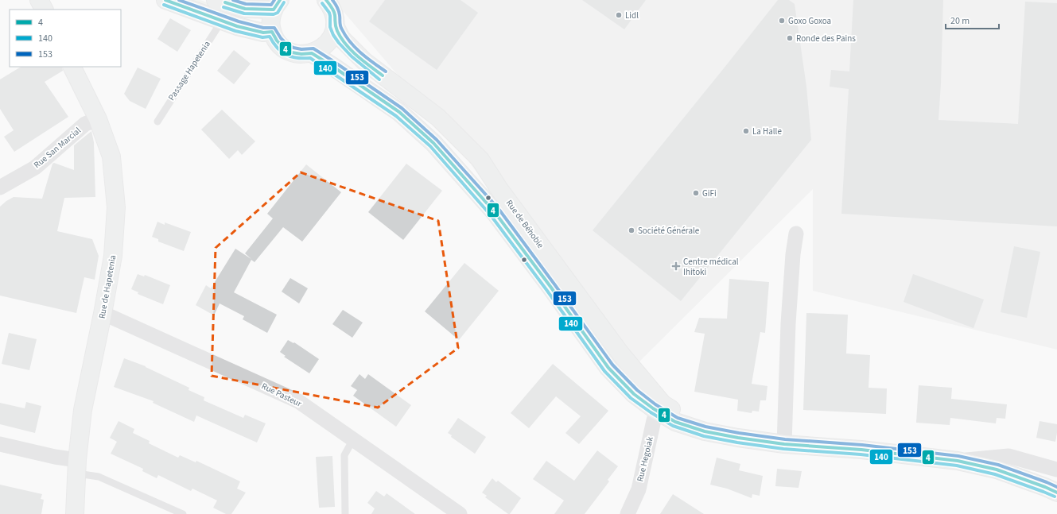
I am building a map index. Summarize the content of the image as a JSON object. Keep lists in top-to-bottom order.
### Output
{
  "streets": {
    "main road": ["Rue de Béhobie", "Rue de Hapetenia"],
    "street": ["Rue San Marcial", "Rue Pasteur", "Rue Hegoiak"],
    "lane": ["Passage Hapetenia"]
  },
  "crossings": [
    ["Rue San Marcial", "Rue de Hapetenia"],
    ["Rue de Béhobie", "Rue Hegoiak"],
    ["Rue de Hapetenia", "Rue Pasteur"]
  ],
  "places": {
    "other": [
      "Lidl",
      "Goxo Goxoa",
      "Ronde des Pains",
      "La Halle",
      "GiFi",
      "Société Générale"
    ],
    "health": ["Centre médical Ihitoki"]
  },
  "lines": ["transit line 4", "transit line 153", "transit line 140"],
  "legend": ["4", "140", "153"],
  "scale_bar": "20 m"
}
